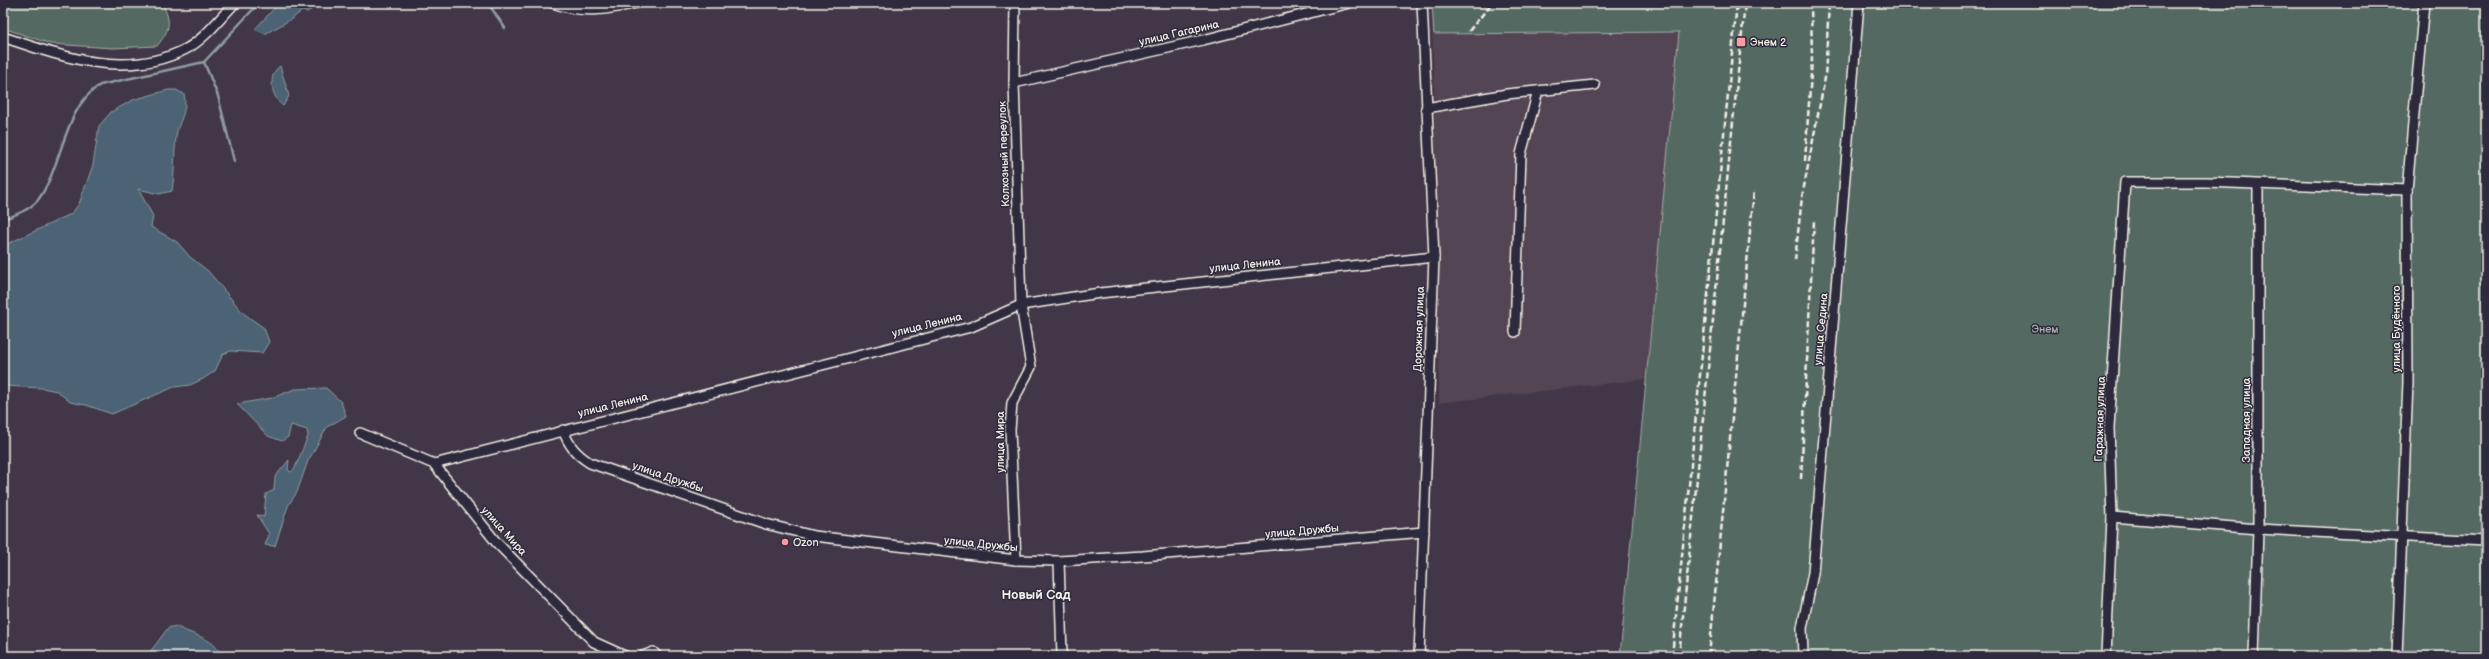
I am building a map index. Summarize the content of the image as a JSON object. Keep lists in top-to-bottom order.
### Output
{
  "streets": {
    "street": [
      "улица Гагарина",
      "Колхозный переулок",
      "улица Ленина",
      "Дорожная улица",
      "улица Седина",
      "улица Будённого",
      "Гаражная улица",
      "Западная улица",
      "улица Мира",
      "улица Дружбы"
    ]
  },
  "crossings": [
    ["улица Гагарина", "Колхозный переулок"],
    ["Колхозный переулок", "улица Ленина"],
    ["Колхозный переулок", "улица Мира"],
    ["улица Ленина", "Дорожная улица"],
    ["улица Ленина", "улица Мира"],
    ["улица Ленина", "улица Дружбы"],
    ["Дорожная улица", "улица Дружбы"],
    ["Гаражная улица", "Западная улица"],
    ["улица Мира", "улица Дружбы"]
  ],
  "districts": ["Новый Сад"],
  "parks": ["Энем"],
  "places": {
    "transit": ["Энем 2"],
    "other": ["Ozon"]
  }
}
